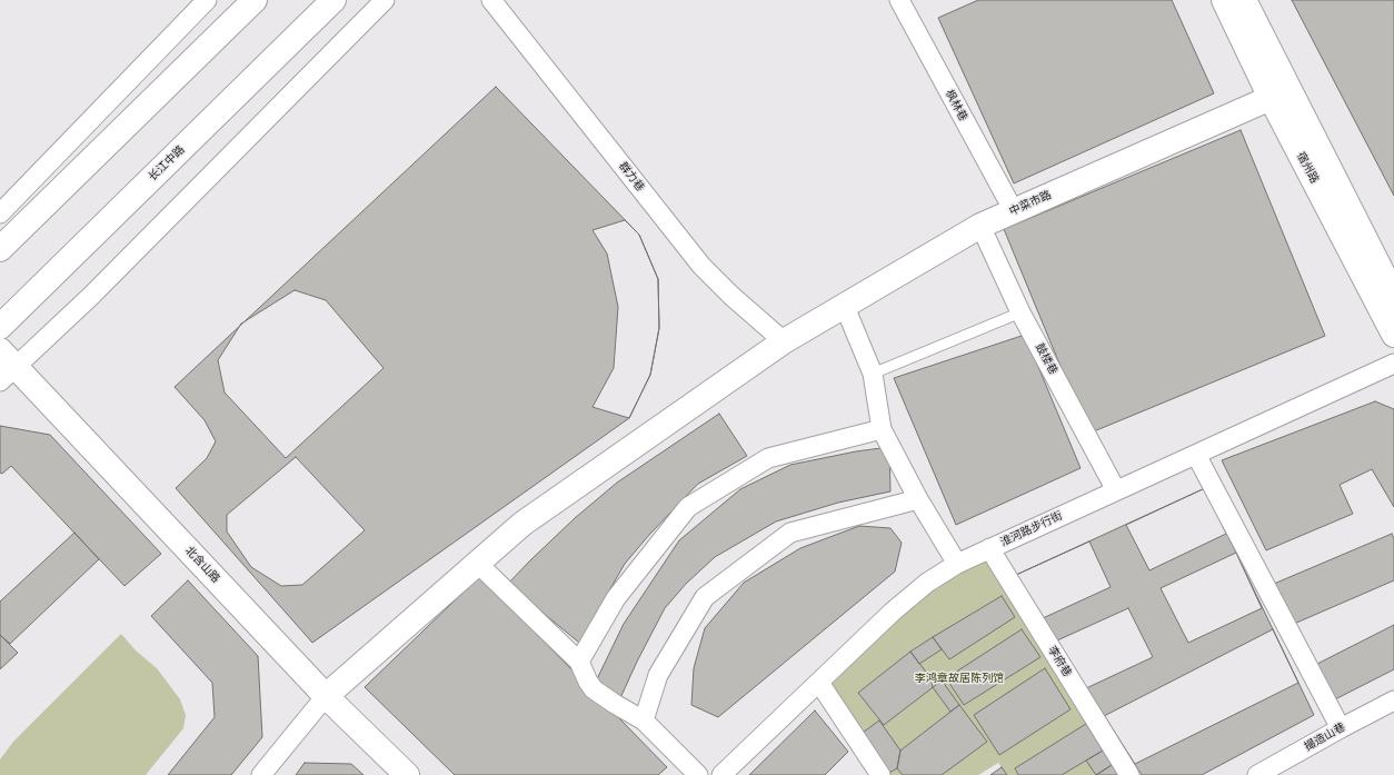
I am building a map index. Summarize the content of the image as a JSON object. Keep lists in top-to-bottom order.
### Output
{
  "streets": {
    "main road": [
      "长江中路",
      "宿州路",
      "中菜市路",
      "北含山路"
    ],
    "street": [
      "枫林巷",
      "群力巷",
      "鼓楼巷",
      "淮河路步行街",
      "李府巷",
      "撮造山巷"
    ]
  },
  "crossings": [
    ["枫林巷", "中菜市路"],
    ["宿州路", "中菜市路"],
    ["群力巷", "中菜市路"],
    ["中菜市路", "鼓楼巷"],
    ["中菜市路", "北含山路"],
    ["鼓楼巷", "淮河路步行街"],
    ["淮河路步行街", "李府巷"]
  ],
  "parks": ["李鸿章故居陈列馆"]
}
